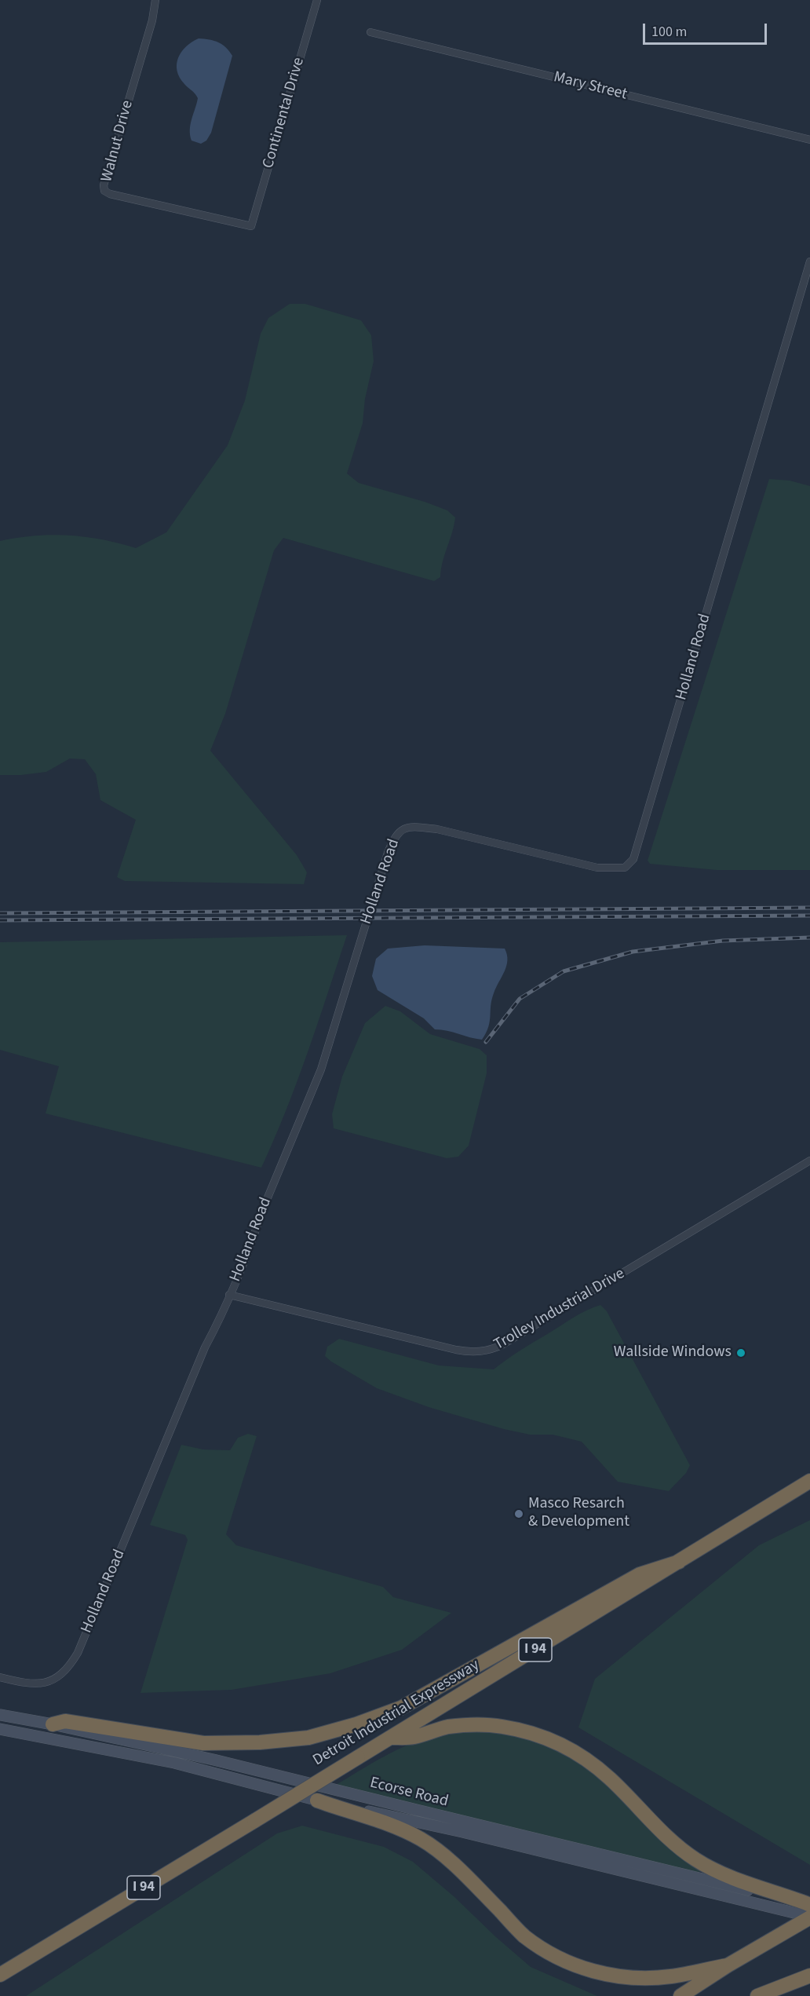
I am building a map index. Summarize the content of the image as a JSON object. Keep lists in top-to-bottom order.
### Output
{
  "streets": {
    "highway": ["I 94", "Detroit Industrial Expressway"],
    "main road": ["Ecorse Road"],
    "street": [
      "Mary Street",
      "Continental Drive",
      "Walnut Drive",
      "Holland Road",
      "Trolley Industrial Drive"
    ]
  },
  "crossings": [
    ["Continental Drive", "Walnut Drive"],
    ["Holland Road", "Trolley Industrial Drive"]
  ],
  "places": ["Wallside Windows", "Masco Resarch & Development"],
  "scale_bar": "100 m"
}
